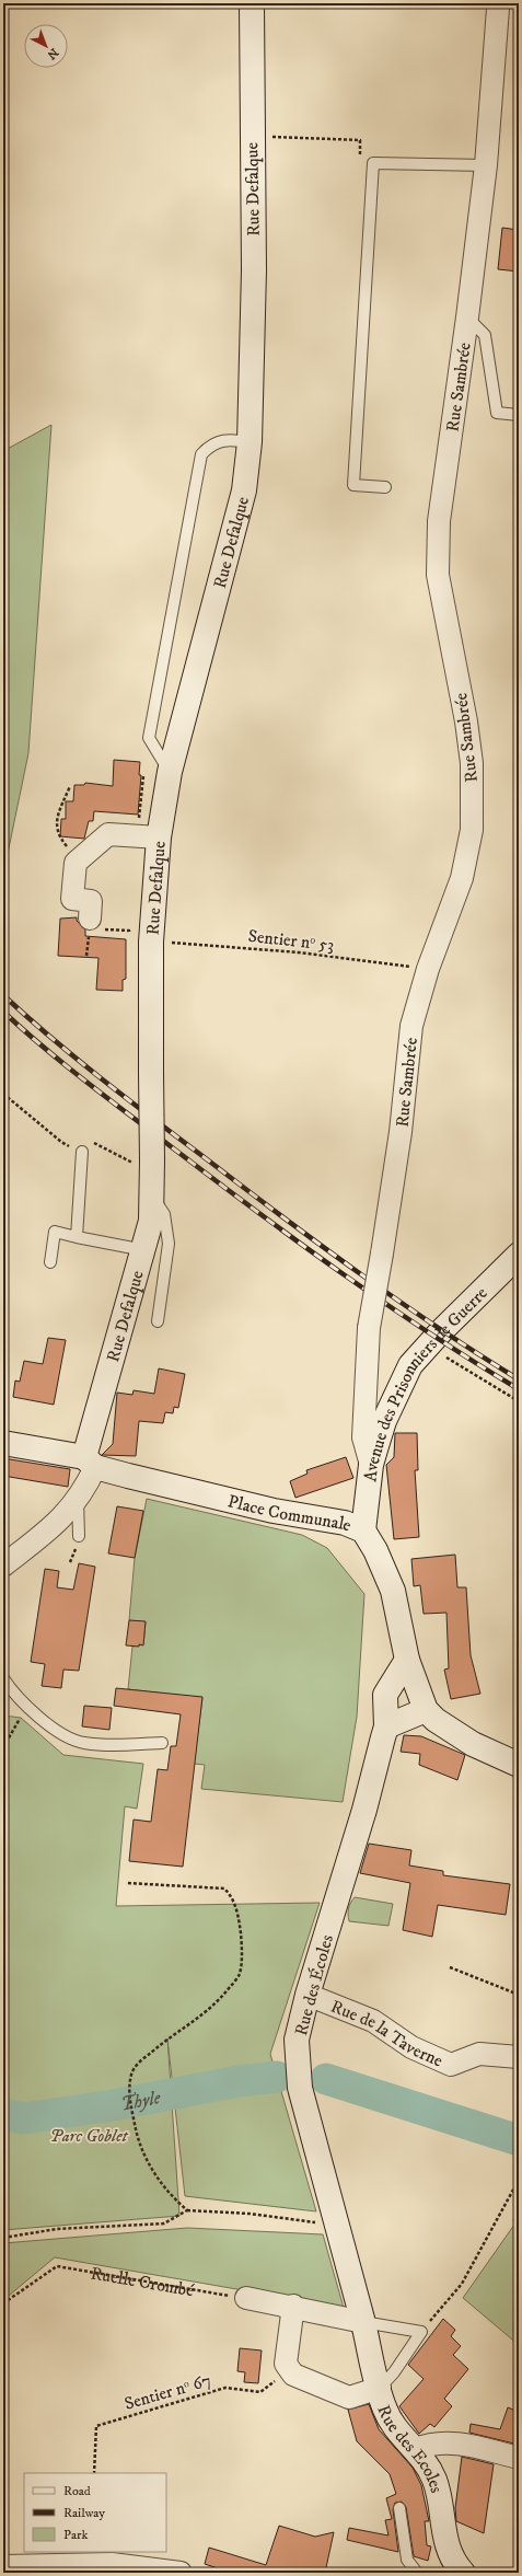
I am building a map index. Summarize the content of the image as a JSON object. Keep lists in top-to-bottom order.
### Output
{
  "streets": {
    "main road": [
      "Rue Defalque",
      "Avenue des Prisonniers de Guerre",
      "Place Communale",
      "Rue des Écoles",
      "Rue des Ecoles"
    ],
    "street": ["Rue Sambrée", "Rue de la Taverne"],
    "path": ["Sentier nᵒ 53", "Ruelle Crombé", "Sentier nᵒ 67"]
  },
  "crossings": [
    ["Rue Defalque", "Sentier nᵒ 53"],
    ["Rue Defalque", "Place Communale"],
    ["Rue Sambrée", "Sentier nᵒ 53"],
    ["Rue Sambrée", "Avenue des Prisonniers de Guerre"],
    ["Avenue des Prisonniers de Guerre", "Place Communale"],
    ["Rue des Écoles", "Rue de la Taverne"],
    ["Rue des Écoles", "Rue des Ecoles"]
  ],
  "water": ["Thyle"],
  "parks": ["Parc Goblet"],
  "legend": ["Road", "Railway", "Park"],
  "north": "bottom right"
}
